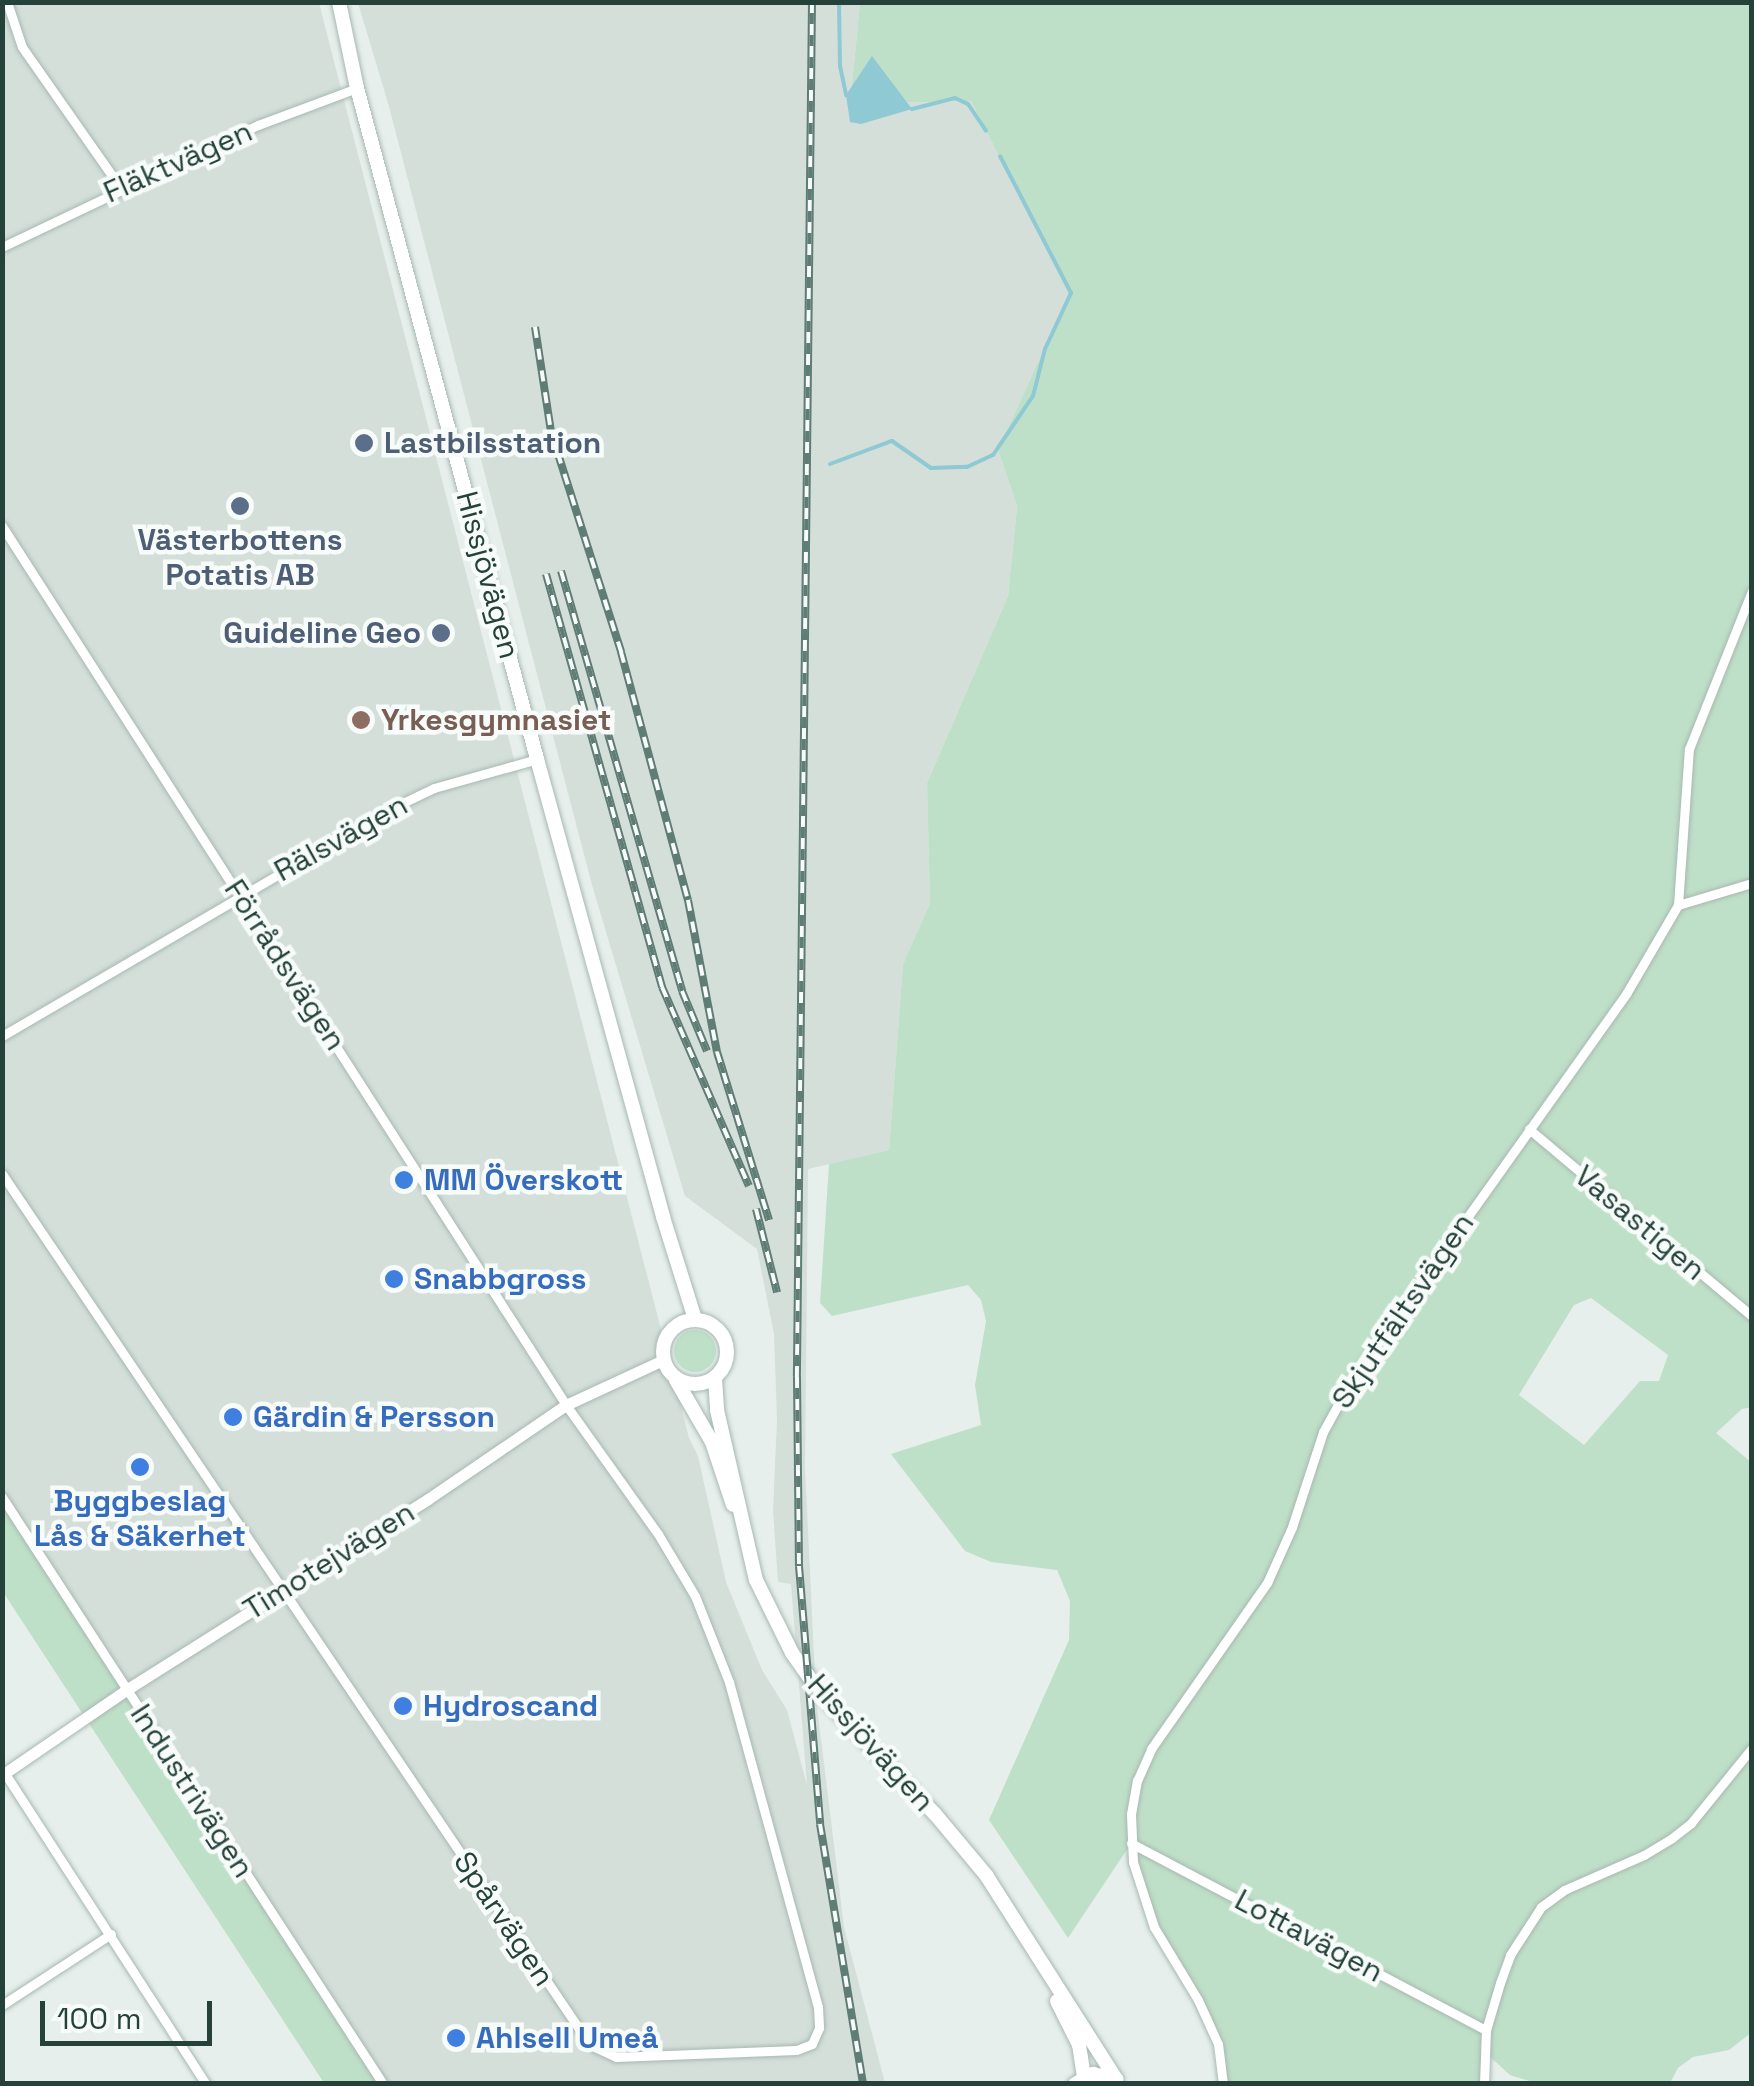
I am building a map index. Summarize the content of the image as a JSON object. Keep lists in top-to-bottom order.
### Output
{
  "streets": {
    "main road": ["Hissjövägen"],
    "street": [
      "Fläktvägen",
      "Rälsvägen",
      "Förrådsvägen",
      "Vasastigen",
      "Skjutfältsvägen",
      "Timotejvägen",
      "Industrivägen",
      "Spårvägen",
      "Lottavägen"
    ]
  },
  "crossings": [
    ["Fläktvägen", "Hissjövägen"],
    ["Hissjövägen", "Rälsvägen"],
    ["Hissjövägen", "Timotejvägen"],
    ["Rälsvägen", "Förrådsvägen"],
    ["Förrådsvägen", "Timotejvägen"],
    ["Förrådsvägen", "Spårvägen"],
    ["Vasastigen", "Skjutfältsvägen"],
    ["Skjutfältsvägen", "Lottavägen"],
    ["Timotejvägen", "Industrivägen"],
    ["Timotejvägen", "Spårvägen"]
  ],
  "places": [
    "Lastbilsstation",
    "Västerbottens Potatis AB",
    "Guideline Geo",
    "Yrkesgymnasiet",
    "MM Överskott",
    "Snabbgross",
    "Gärdin & Persson",
    "Byggbeslag Lås & Säkerhet",
    "Hydroscand",
    "Ahlsell Umeå"
  ],
  "scale_bar": "100 m"
}
